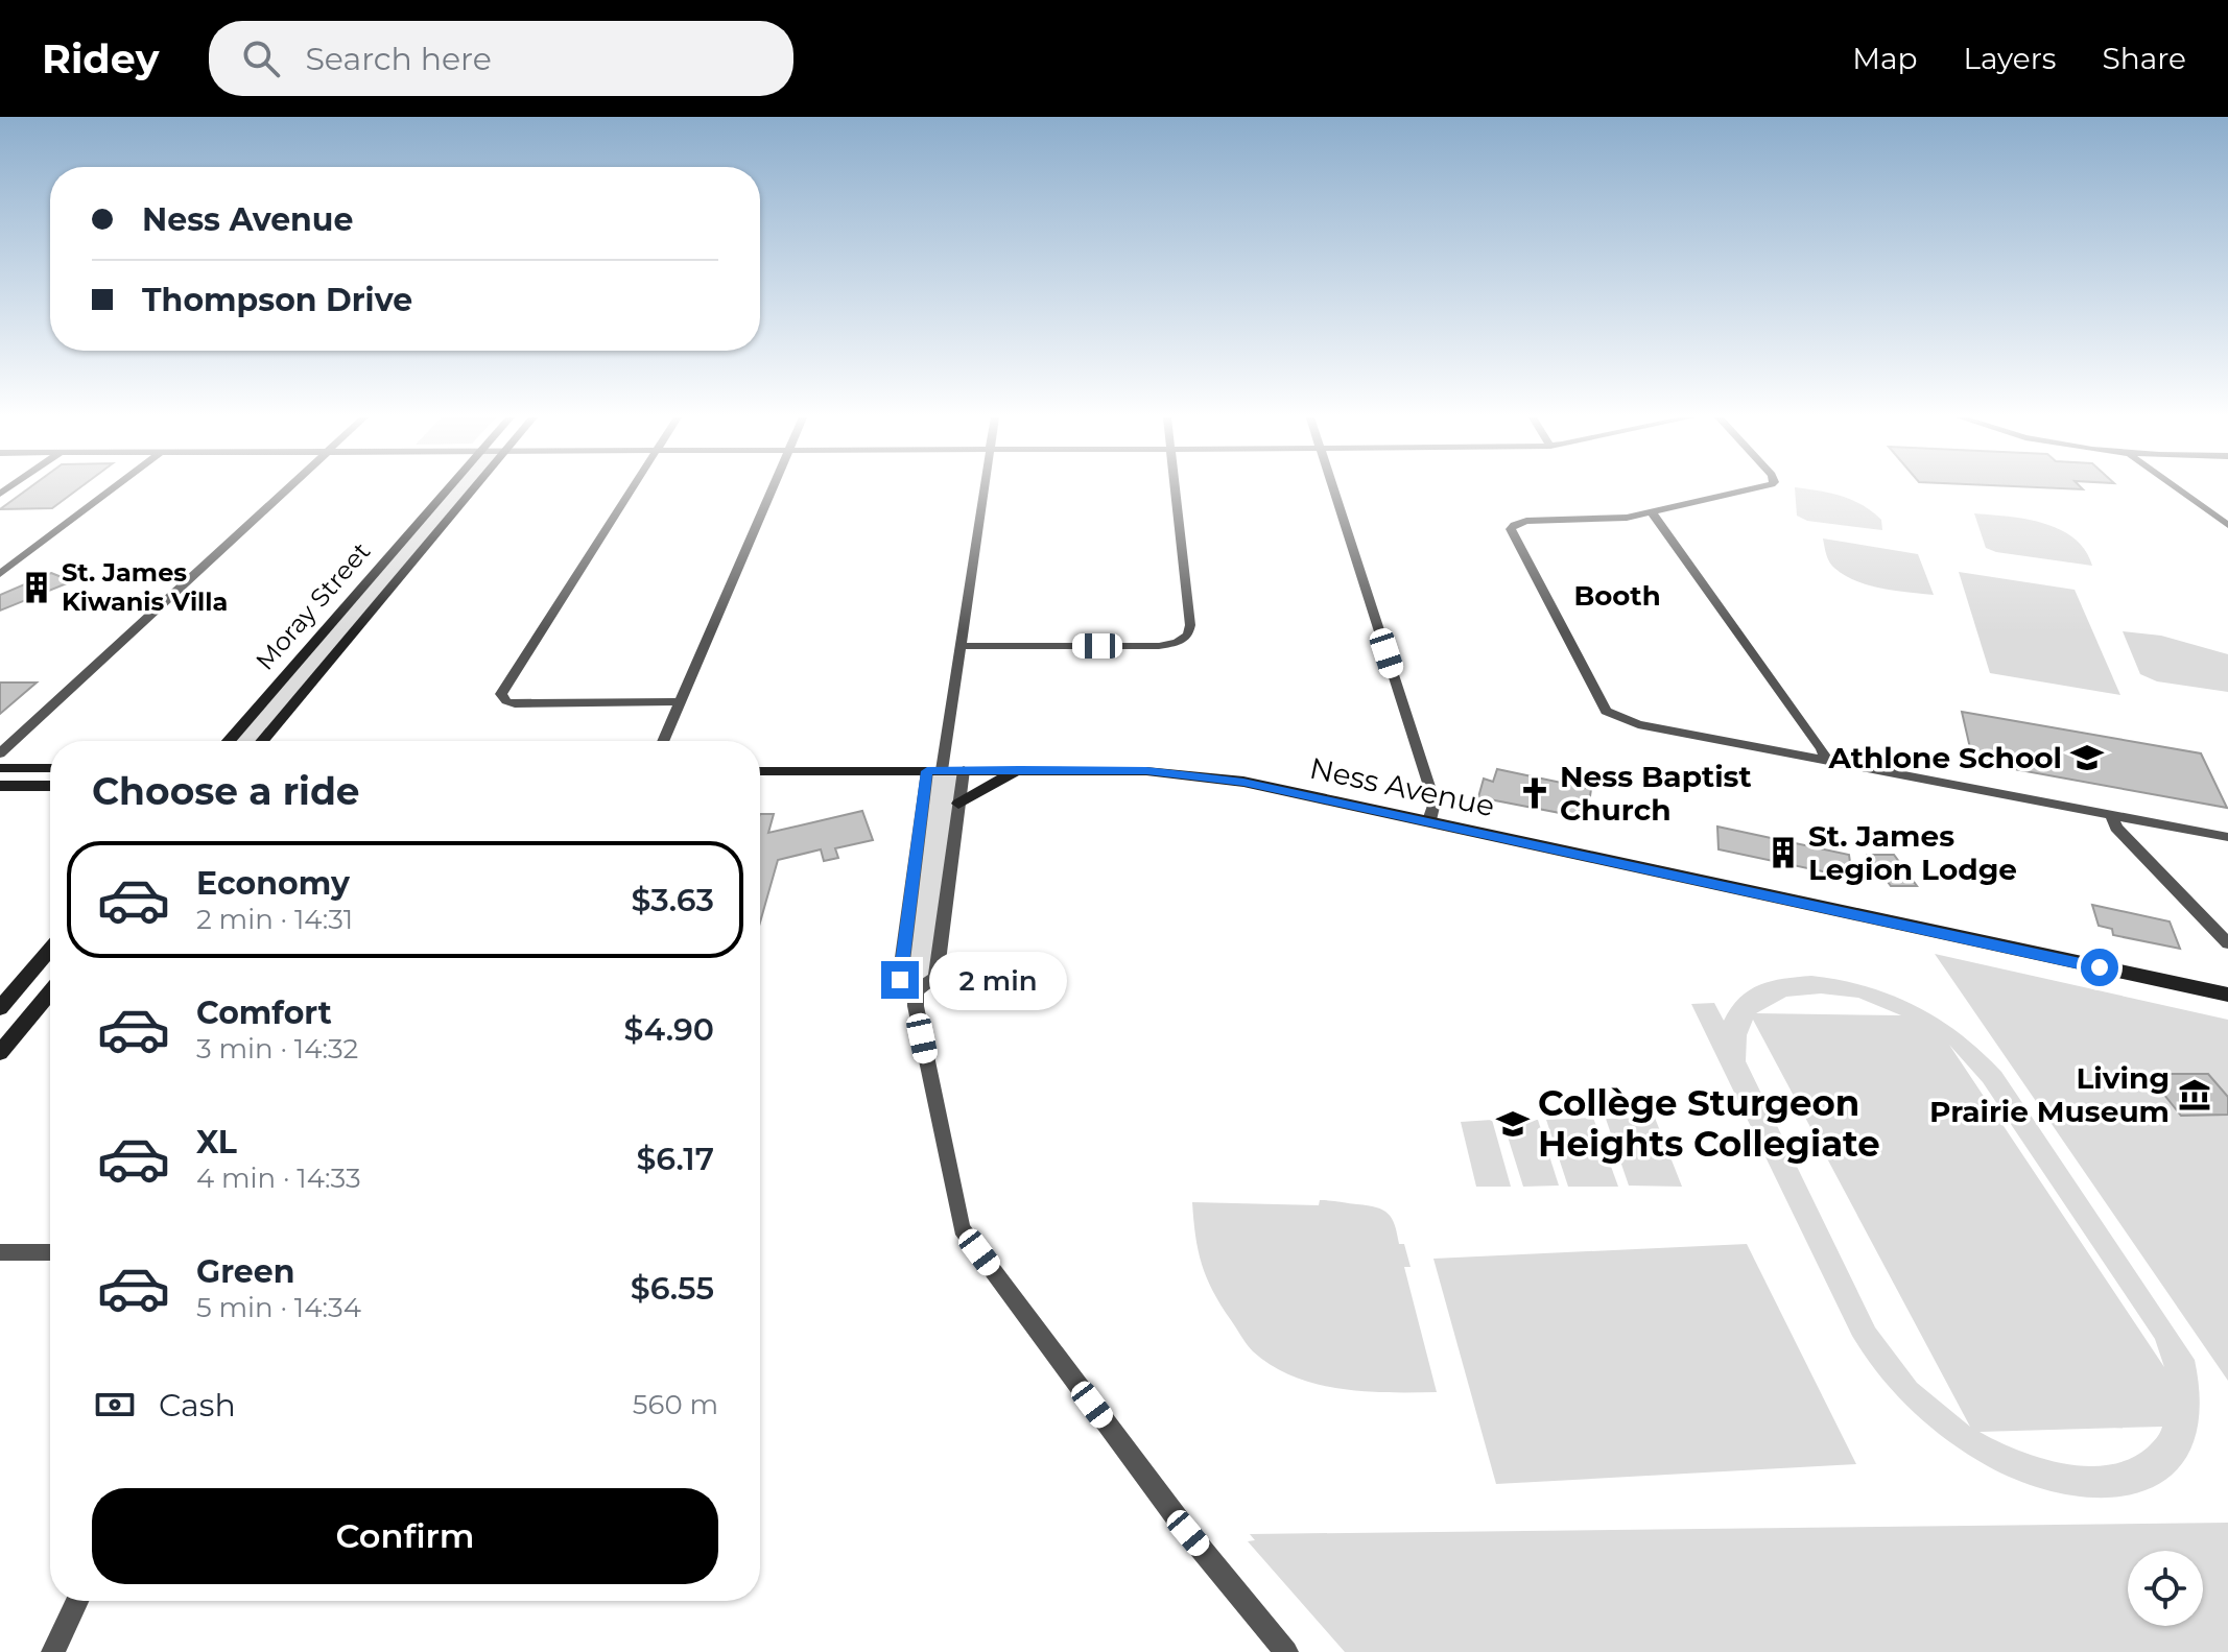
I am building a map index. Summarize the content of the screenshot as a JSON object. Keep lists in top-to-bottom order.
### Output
{
  "streets": {
    "main road": ["Moray Street", "Ness Avenue"]
  },
  "districts": ["Booth"],
  "places": {
    "building": ["St. James Kiwanis Villa", "St. James Legion Lodge"],
    "school or university": ["Athlone School", "Collège Sturgeon Heights Collegiate"],
    "church": ["Ness Baptist Church"],
    "museum": ["Living Prairie Museum"]
  },
  "page": {
    "header": "Ridey",
    "search": "Search here",
    "nav": ["Map", "Layers", "Share"],
    "banner": ["Ness Avenue", "Thompson Drive"],
    "heading": "Choose a ride",
    "list": [
      {
        "name": "Economy",
        "note": "2 min · 14:31",
        "value": "$3.63"
      },
      {
        "name": "Comfort",
        "note": "3 min · 14:32",
        "value": "$4.90"
      },
      {
        "name": "XL",
        "note": "4 min · 14:33",
        "value": "$6.17"
      },
      {
        "name": "Green",
        "note": "5 min · 14:34",
        "value": "$6.55"
      }
    ],
    "bubble": "2 min",
    "pay": ["Cash", "560 m"],
    "buttons": "Confirm"
  }
}
